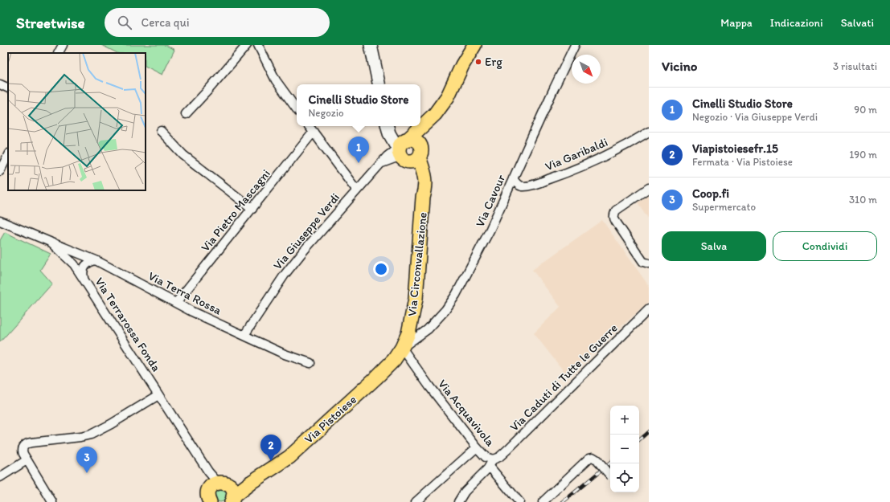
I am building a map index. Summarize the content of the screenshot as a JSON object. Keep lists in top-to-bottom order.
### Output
{
  "streets": {
    "main road": ["Via Circonvallazione", "Via Pistoiese"],
    "street": [
      "Via Garibaldi",
      "Via Cavour",
      "Via Pietro Mascagni",
      "Via Giuseppe Verdi",
      "Via Terra Rossa",
      "Via Terrarossa Fonda",
      "Via Caduti di Tutte le Guerre",
      "Via Acquavivola"
    ]
  },
  "crossings": [
    ["Via Garibaldi", "Via Cavour"],
    ["Via Cavour", "Via Circonvallazione"],
    ["Via Cavour", "Via Acquavivola"],
    ["Via Cavour", "Via Pistoiese"],
    ["Via Pietro Mascagni", "Via Terra Rossa"],
    ["Via Giuseppe Verdi", "Via Circonvallazione"],
    ["Via Giuseppe Verdi", "Via Terra Rossa"],
    ["Via Circonvallazione", "Via Acquavivola"],
    ["Via Circonvallazione", "Via Pistoiese"],
    ["Via Terra Rossa", "Via Terrarossa Fonda"],
    ["Via Terrarossa Fonda", "Via Pistoiese"],
    ["Via Caduti di Tutte le Guerre", "Via Acquavivola"],
    ["Via Acquavivola", "Via Pistoiese"]
  ],
  "places": ["Erg"],
  "north": "bottom right",
  "page": {
    "header": "Streetwise",
    "search": "Cerca qui",
    "nav": ["Mappa", "Indicazioni", "Salvati"],
    "heading": ["Vicino", "3 risultati"],
    "popup": ["Cinelli Studio Store", "Negozio"],
    "list": [
      {
        "mark": "1",
        "name": "Cinelli Studio Store",
        "note": "Negozio · Via Giuseppe Verdi",
        "value": "90 m"
      },
      {
        "mark": "2",
        "name": "Viapistoiesefr.15",
        "note": "Fermata · Via Pistoiese",
        "value": "190 m"
      },
      {
        "mark": "3",
        "name": "Coop.fi",
        "note": "Supermercato",
        "value": "310 m"
      }
    ],
    "pins": ["1", "2", "3"],
    "buttons": ["Salva", "Condividi"],
    "map_buttons": ["+", "−"]
  }
}
